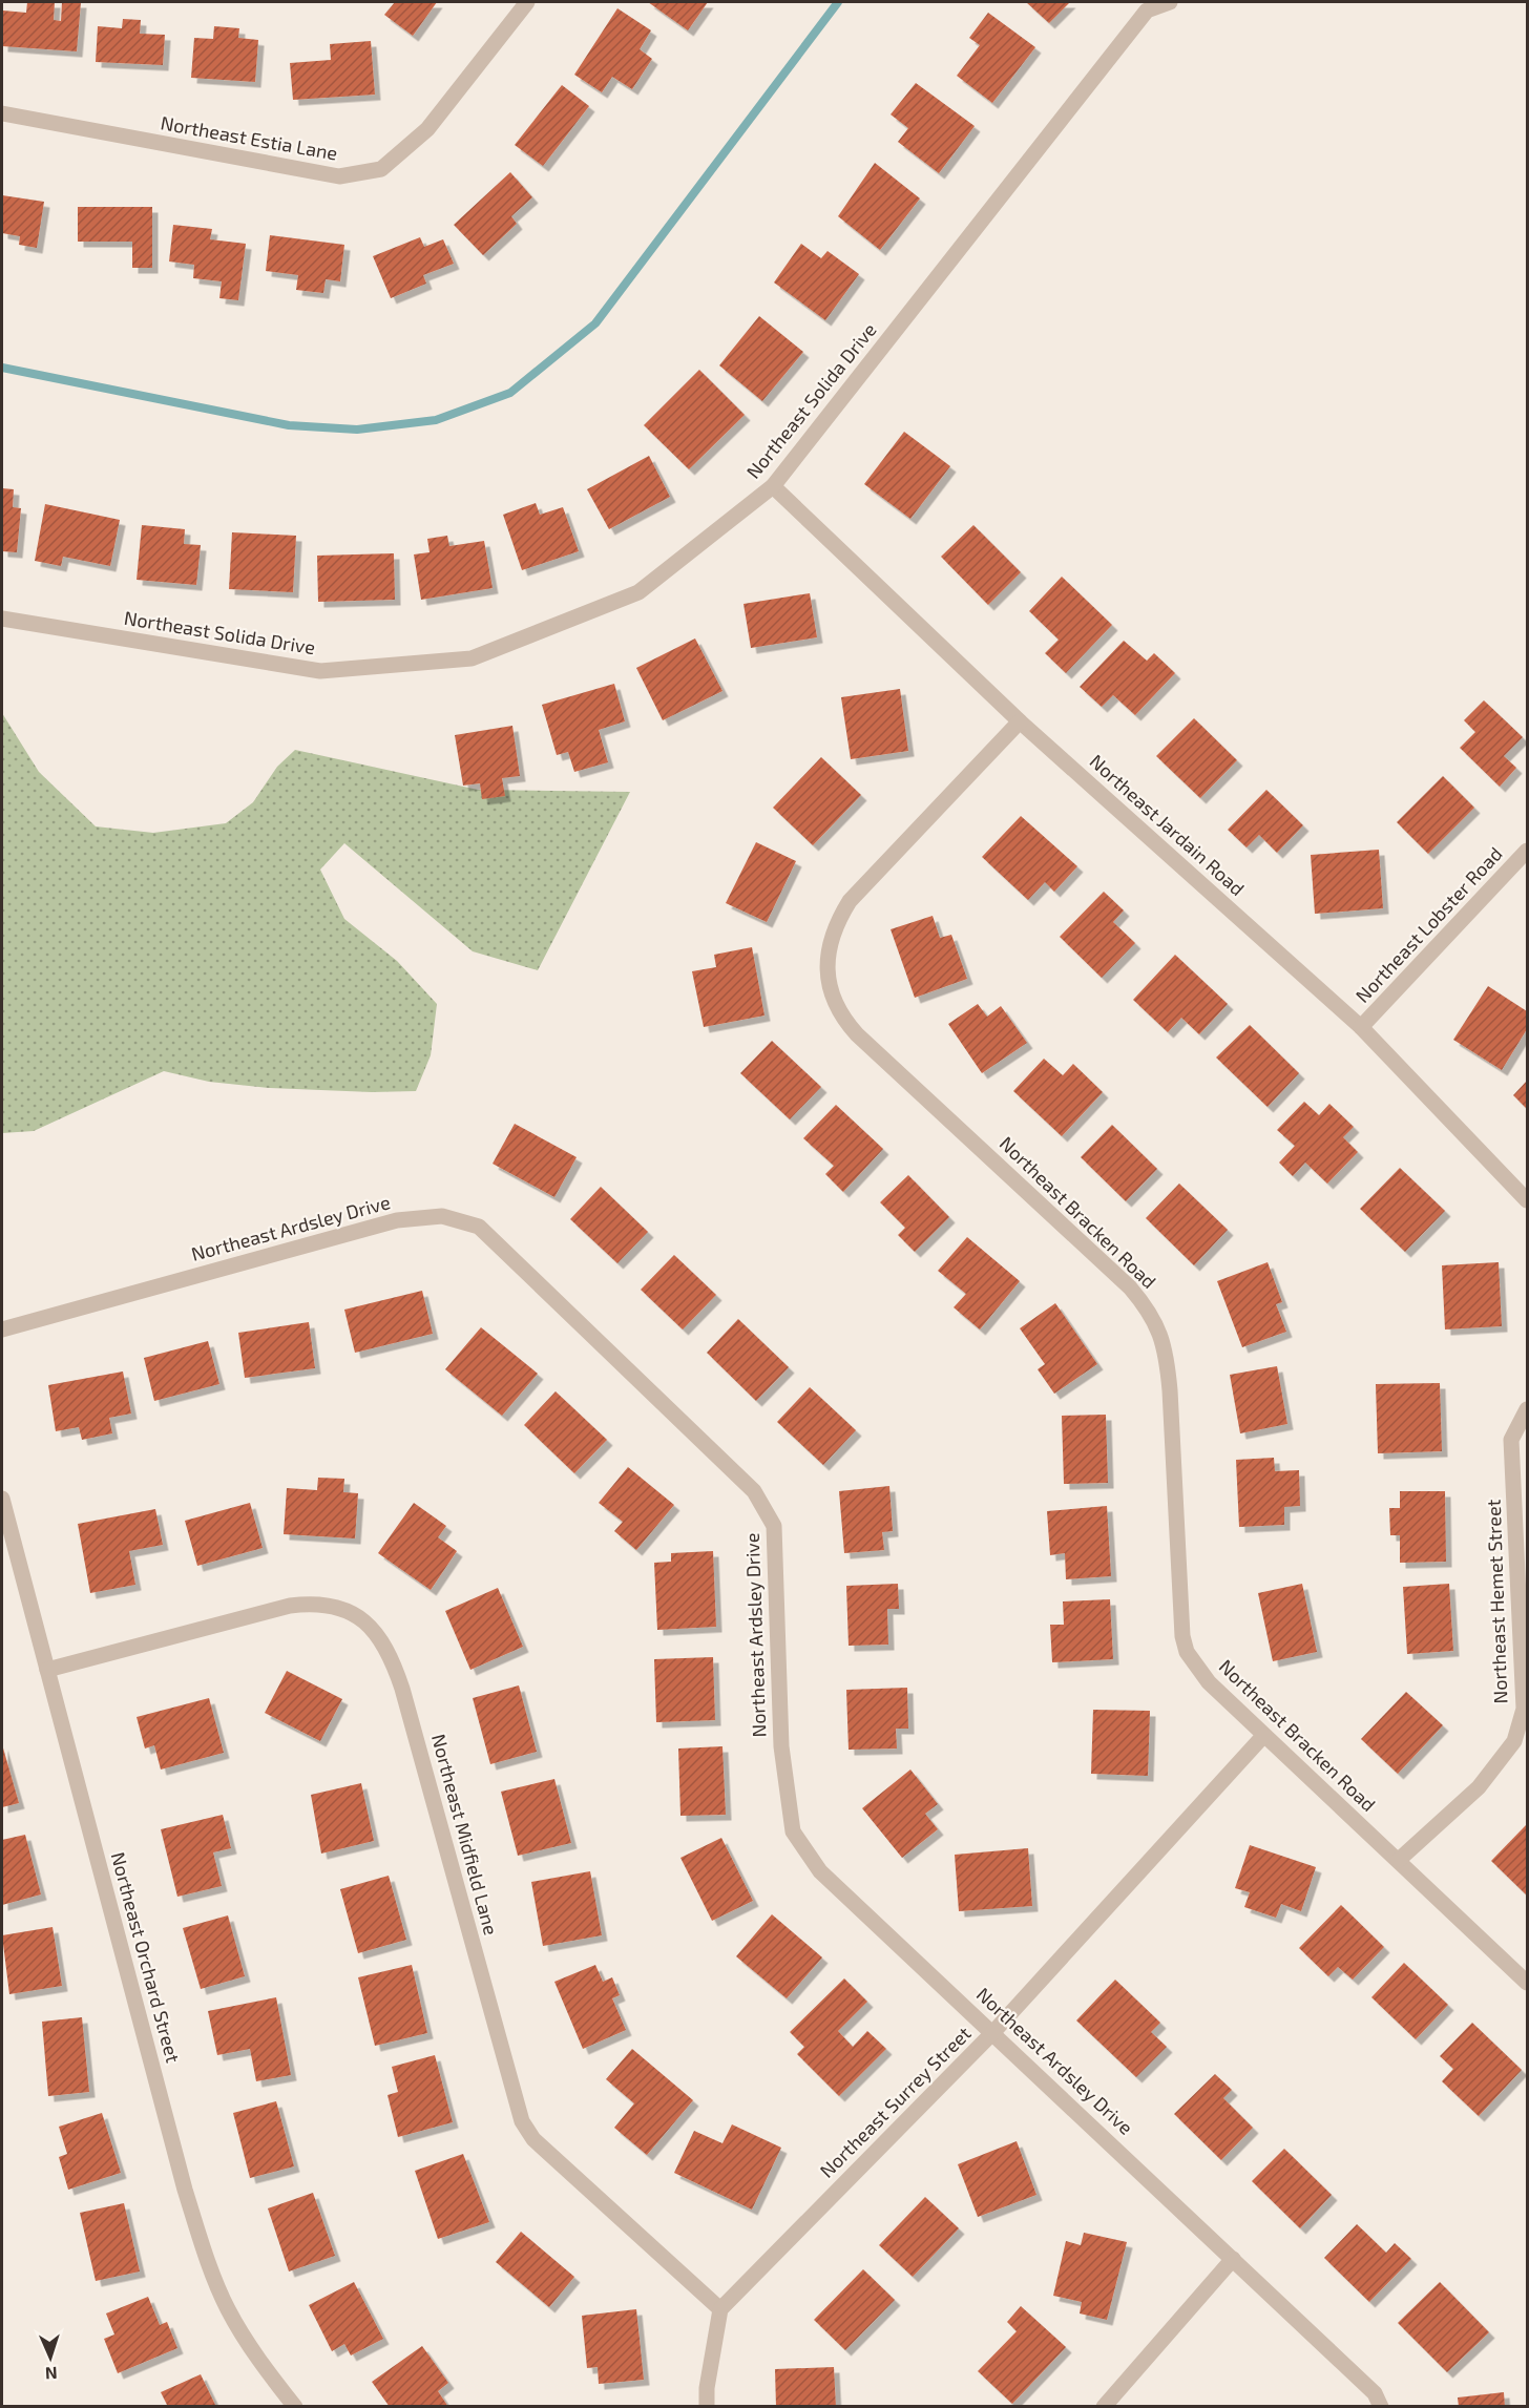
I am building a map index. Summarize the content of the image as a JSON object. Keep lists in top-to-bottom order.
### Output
{
  "streets": {
    "street": [
      "Northeast Estia Lane",
      "Northeast Solida Drive",
      "Northeast Jardain Road",
      "Northeast Lobster Road",
      "Northeast Bracken Road",
      "Northeast Ardsley Drive",
      "Northeast Hemet Street",
      "Northeast Midfield Lane",
      "Northeast Orchard Street",
      "Northeast Surrey Street"
    ]
  },
  "crossings": [
    ["Northeast Solida Drive", "Northeast Jardain Road"],
    ["Northeast Jardain Road", "Northeast Lobster Road"],
    ["Northeast Jardain Road", "Northeast Bracken Road"],
    ["Northeast Bracken Road", "Northeast Hemet Street"],
    ["Northeast Bracken Road", "Northeast Surrey Street"],
    ["Northeast Ardsley Drive", "Northeast Surrey Street"],
    ["Northeast Midfield Lane", "Northeast Orchard Street"],
    ["Northeast Midfield Lane", "Northeast Surrey Street"]
  ],
  "north": "bottom"
}
